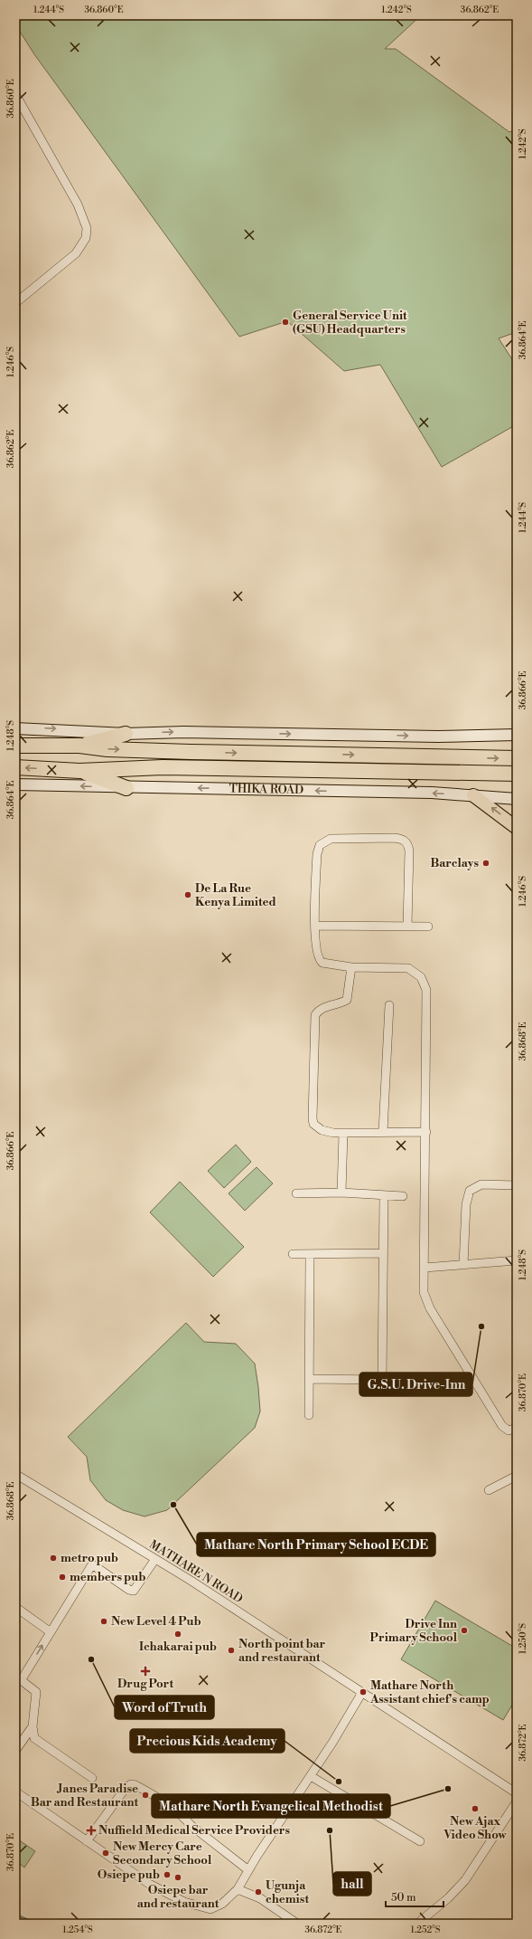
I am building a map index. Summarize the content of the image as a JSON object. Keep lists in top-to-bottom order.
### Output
{
  "streets": {
    "highway": ["THIKA ROAD"],
    "street": ["MATHARE N ROAD"]
  },
  "places": {
    "other": [
      "General Service Unit (GSU) Headquarters",
      "Barclays",
      "De La Rue Kenya Limited",
      "G.S.U. Drive-Inn",
      "Mathare North Primary School ECDE",
      "metro pub",
      "members pub",
      "New Level 4 Pub",
      "Drive Inn Primary School",
      "Ichakarai pub",
      "North point bar and restaurant",
      "Word of Truth",
      "Mathare North Assistant chief's camp",
      "Precious Kids Academy",
      "Mathare North Evangelical Methodist",
      "Janes Paradise Bar and Restaurant",
      "New Ajax Video Show",
      "hall",
      "New Mercy Care Secondary School",
      "Osiepe pub",
      "Osiepe bar and restaurant",
      "Ugunja chemist"
    ],
    "health": ["Drug Port", "Nuffield Medical Service Providers"]
  },
  "scale_bar": "50 m",
  "coordinates": [
    "1.244°S",
    "36.860°E",
    "1.242°S",
    "36.862°E",
    "36.864°E",
    "1.246°S",
    "36.866°E",
    "1.248°S",
    "36.868°E",
    "36.870°E",
    "1.250°S",
    "36.872°E",
    "1.254°S",
    "1.252°S"
  ]
}
